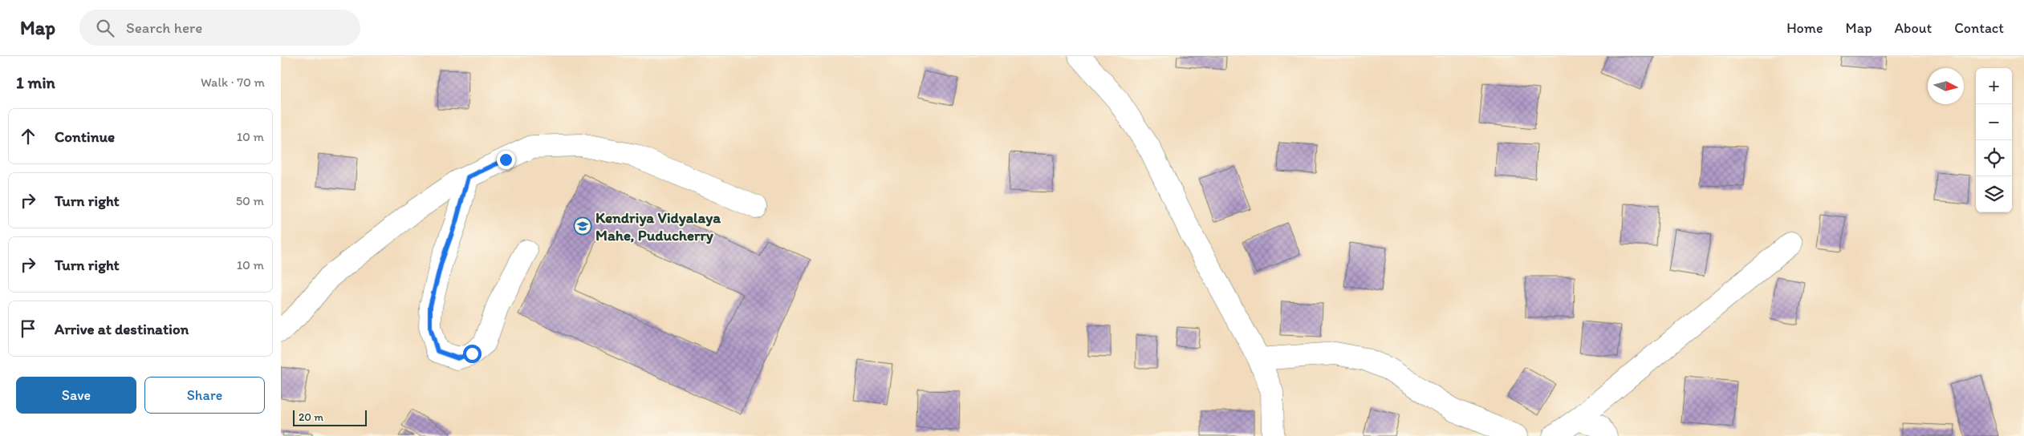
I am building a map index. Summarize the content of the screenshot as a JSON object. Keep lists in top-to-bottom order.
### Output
{
  "places": {
    "school or university": ["Kendriya Vidyalaya Mahe, Puducherry"]
  },
  "scale_bar": "20 m",
  "north": "right",
  "page": {
    "header": "Map",
    "search": "Search here",
    "nav": [
      "Home",
      "Map",
      "About",
      "Contact"
    ],
    "heading": ["1 min", "Walk · 70 m"],
    "map_buttons": ["+", "−"],
    "list": [
      ["Continue", "10 m"],
      ["Turn right", "50 m"],
      ["Turn right", "10 m"],
      "Arrive at destination"
    ],
    "buttons": ["Save", "Share"],
    "scale": "20 m"
  }
}
